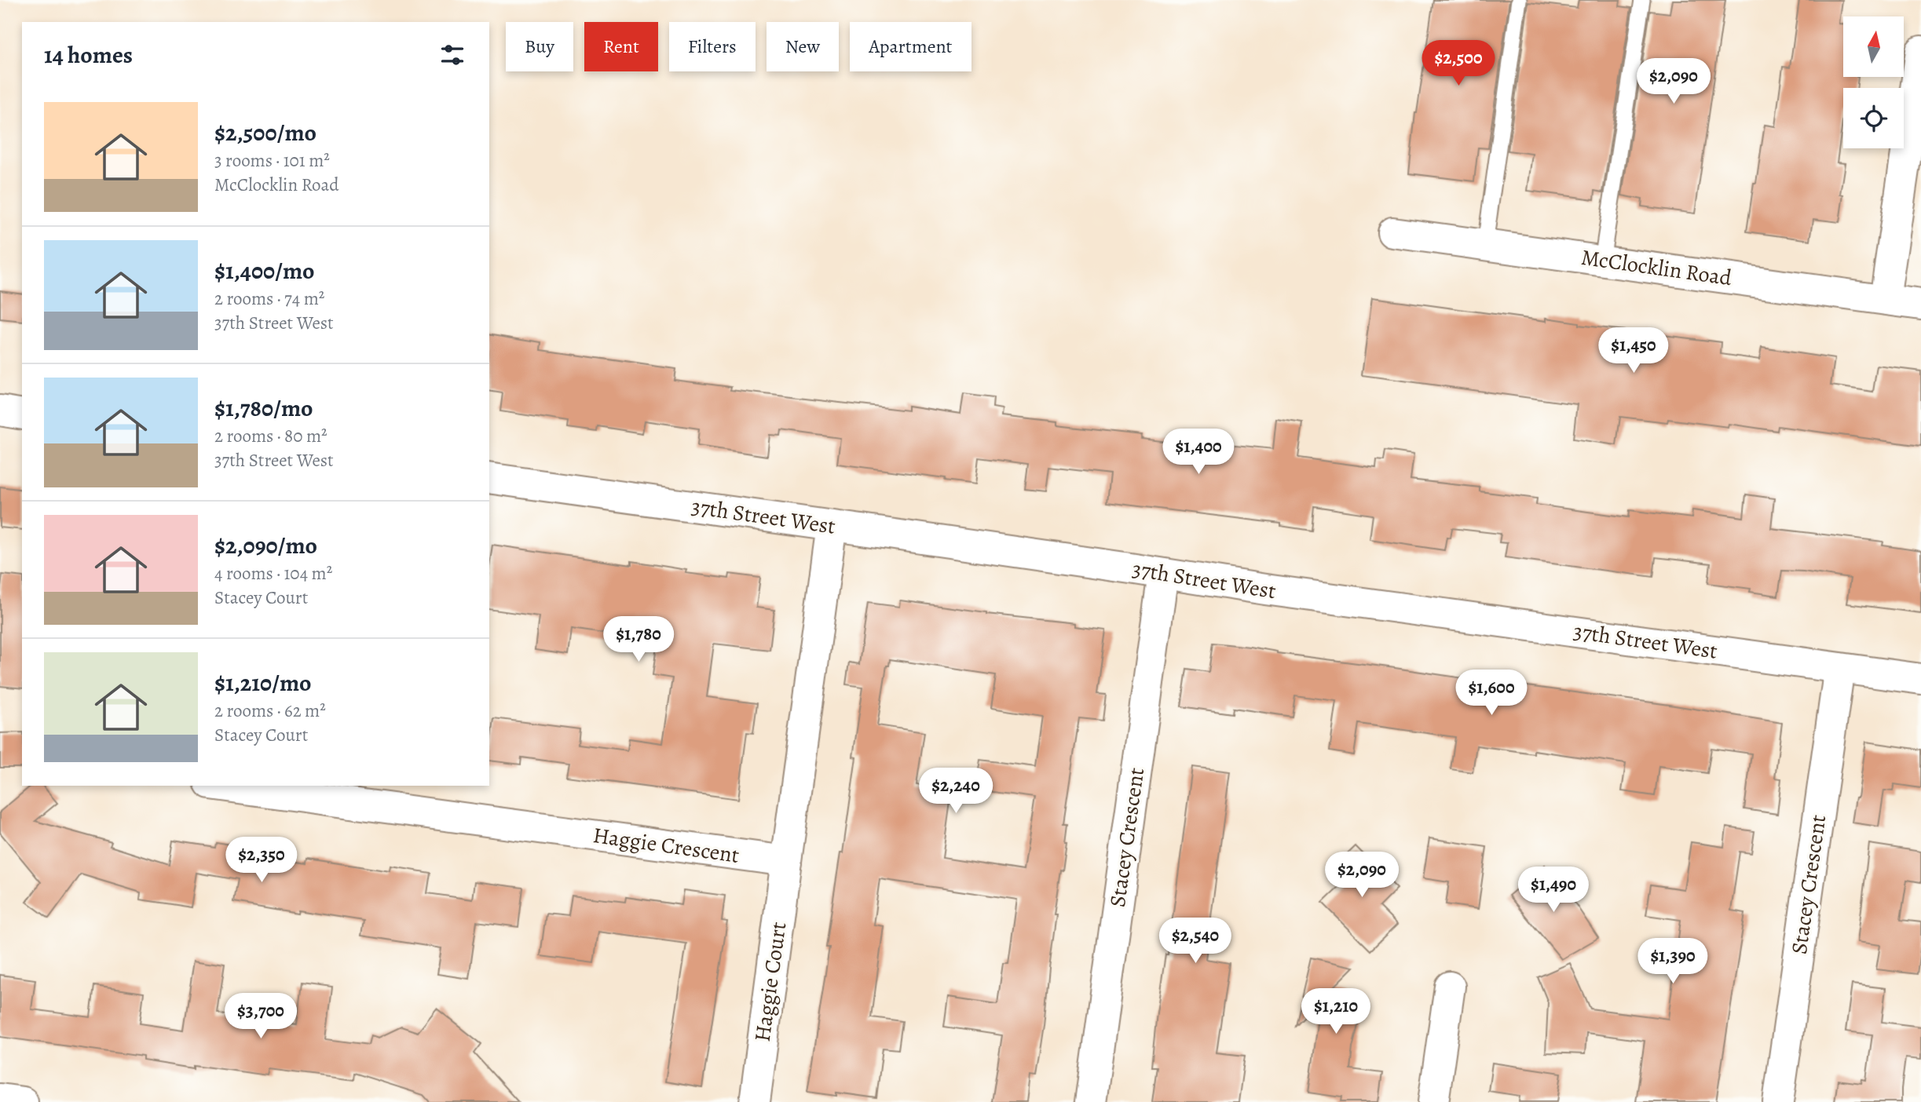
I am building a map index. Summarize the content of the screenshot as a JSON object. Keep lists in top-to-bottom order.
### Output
{
  "streets": {
    "street": [
      "McClocklin Road",
      "37th Street West",
      "Stacey Crescent",
      "Haggie Crescent",
      "Haggie Court"
    ]
  },
  "crossings": [
    ["37th Street West", "Stacey Crescent"],
    ["Haggie Crescent", "Haggie Court"]
  ],
  "north": "top",
  "page": {
    "chip": [
      "Buy",
      "Rent",
      "Filters",
      "New",
      "Apartment"
    ],
    "heading": "14 homes",
    "price": [
      "$2,500",
      "$2,090",
      "$1,450",
      "$1,400",
      "$1,780",
      "$1,600",
      "$2,240",
      "$2,350",
      "$2,090",
      "$1,490",
      "$2,540",
      "$1,390",
      "$1,210",
      "$3,700"
    ],
    "list": [
      {
        "name": "$2,500/mo",
        "note": "3 rooms · 101 m² · McClocklin Road"
      },
      {
        "name": "$1,400/mo",
        "note": "2 rooms · 74 m² · 37th Street West"
      },
      {
        "name": "$1,780/mo",
        "note": "2 rooms · 80 m² · 37th Street West"
      },
      {
        "name": "$2,090/mo",
        "note": "4 rooms · 104 m² · Stacey Court"
      },
      {
        "name": "$1,210/mo",
        "note": "2 rooms · 62 m² · Stacey Court"
      }
    ]
  }
}
